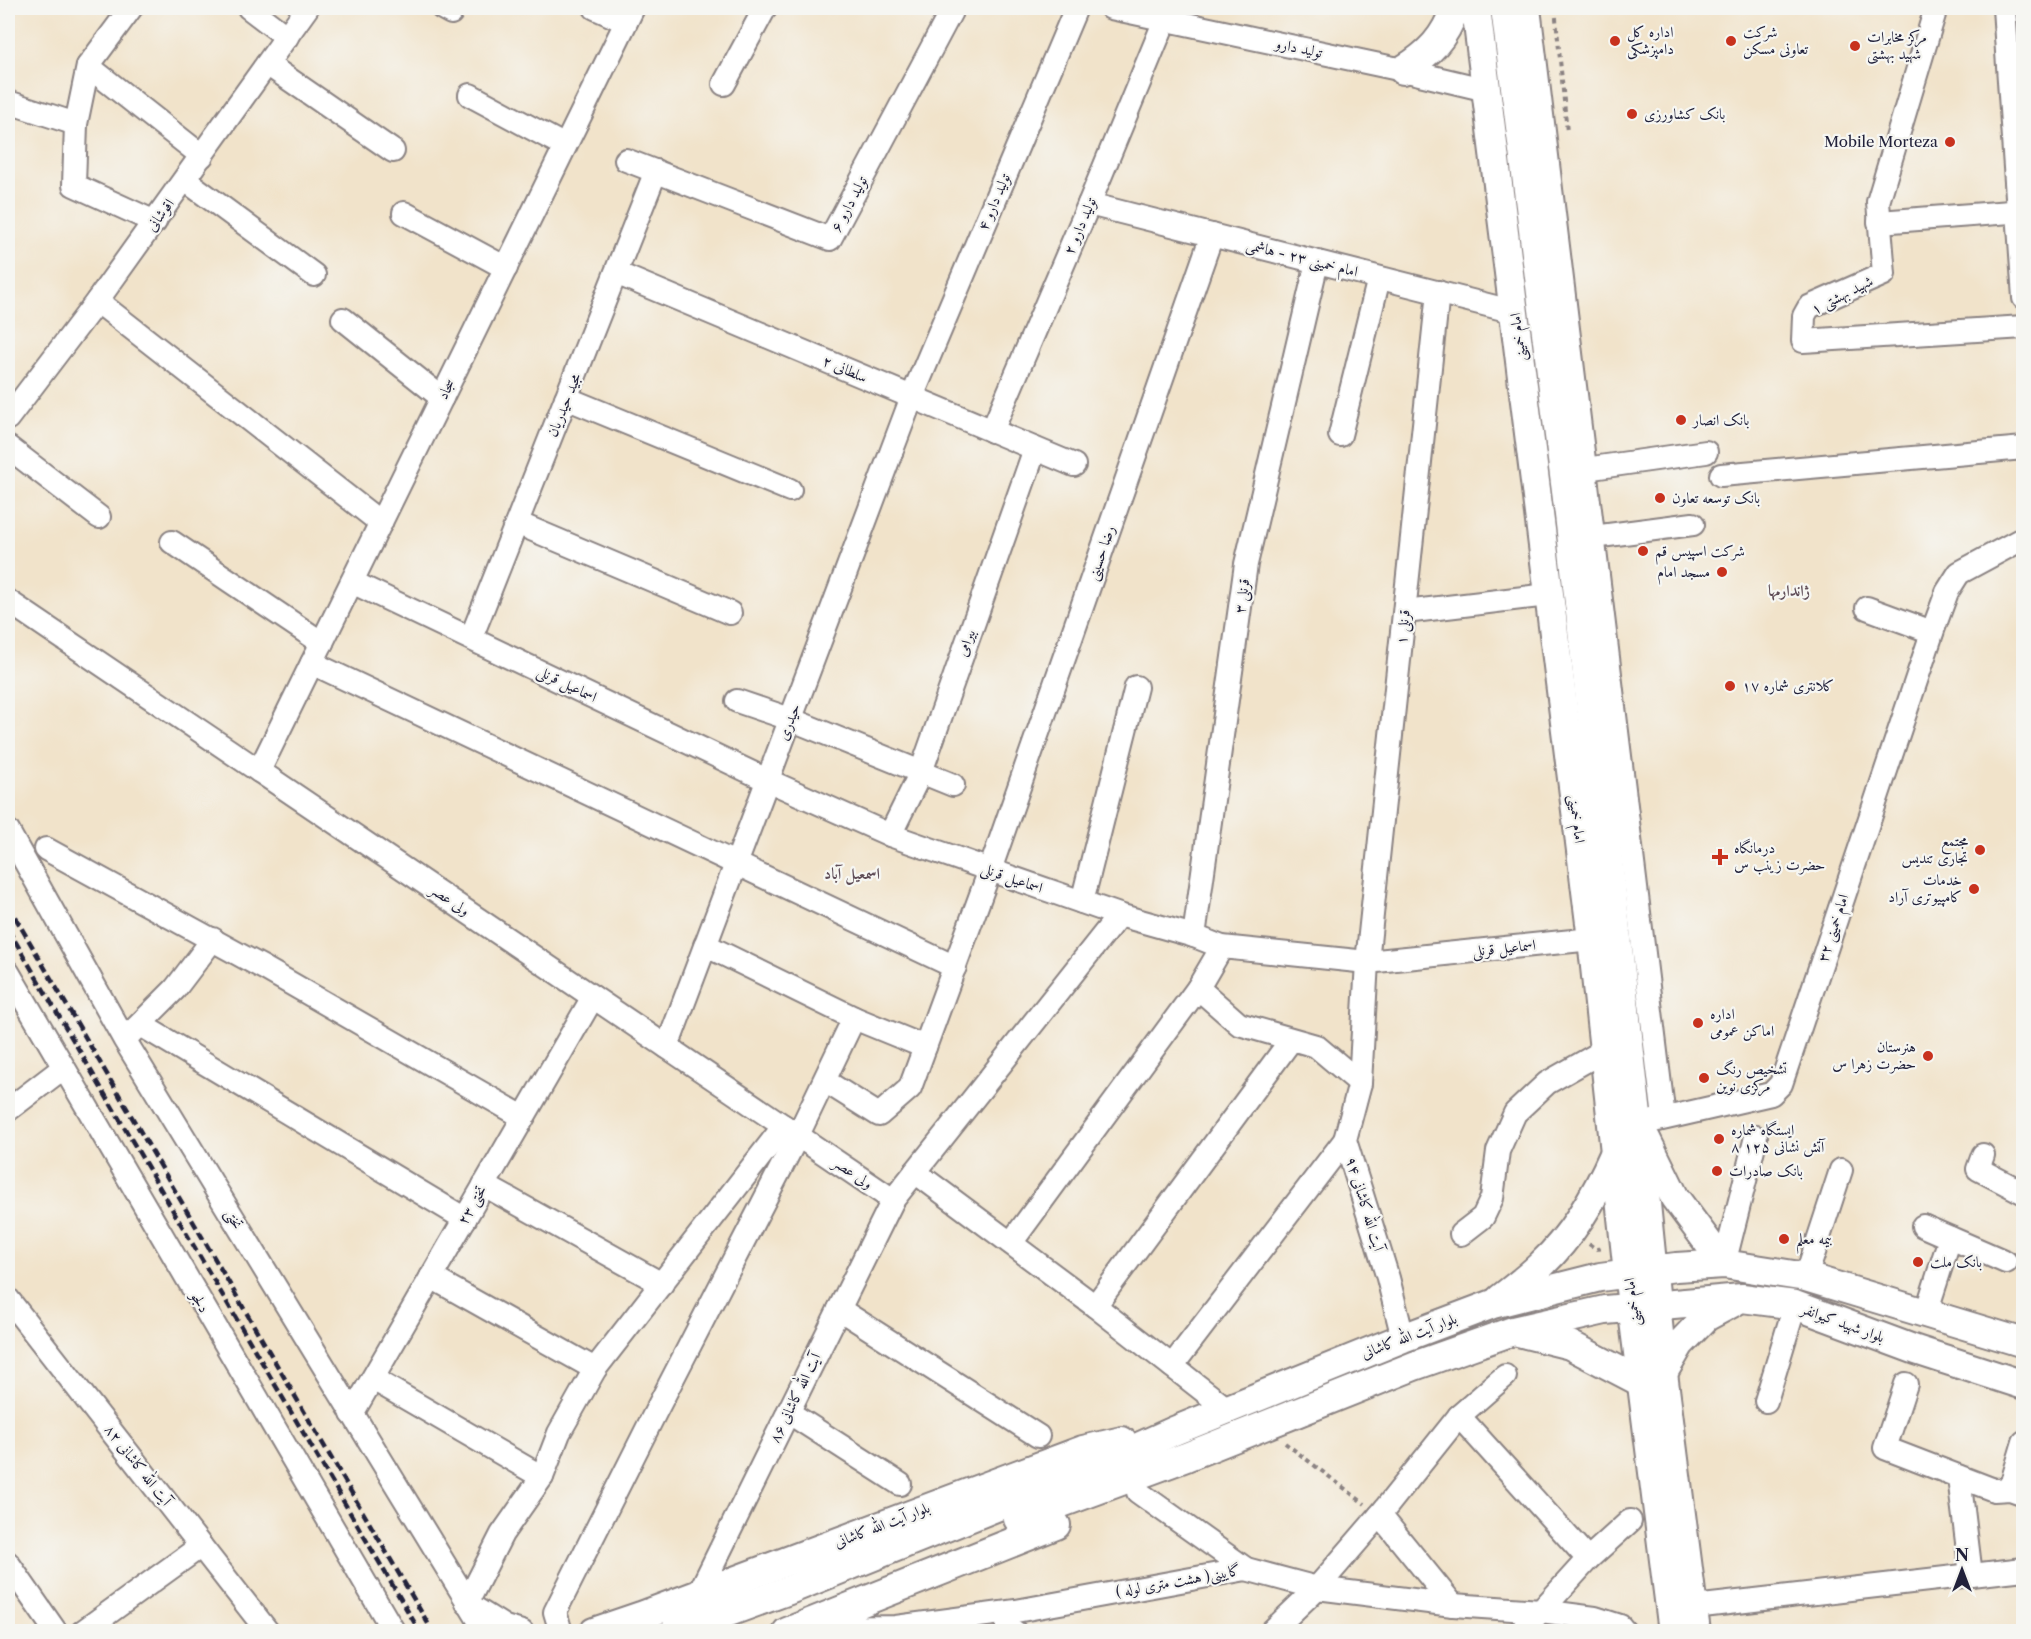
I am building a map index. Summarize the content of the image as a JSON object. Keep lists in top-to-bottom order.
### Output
{
  "streets": {
    "main road": ["امام خمینی", "بلوار شهید کیوانفر", "بلوار آیت الله کاشانی"],
    "street": [
      "تولید دارو",
      "تولید دارو ۴",
      "تولید دارو ۶",
      "اقوشانی",
      "تولید دارو ۲",
      "امام خمینی ۲۳ - هاشمی",
      "شهید بهشتی ۱",
      "۲ سلطانی",
      "سجاد",
      "مجید حیدریان",
      "رضا حسینی",
      "قرنلی ۳",
      "قرنلی ۱",
      "بیرامی",
      "اسماعیل قرنلی",
      "حیدری",
      "ولی عصر",
      "امام خمینی ۳۲",
      "آیت الله کاشانی ۹۴",
      "تختی ۲۳",
      "تختی",
      "دلجو",
      "آیت الله کاشانی ۸۶",
      "آیت الله کاشانی ۸۲",
      "گایینی( هشت متری لوله )"
    ]
  },
  "crossings": [
    ["تولید دارو", "تولید دارو ۲"],
    ["تولید دارو", "امام خمینی"],
    ["تولید دارو ۴", "۲ سلطانی"],
    ["تولید دارو ۴", "حیدری"],
    ["تولید دارو ۶", "مجید حیدریان"],
    ["تولید دارو ۲", "امام خمینی ۲۳ - هاشمی"],
    ["تولید دارو ۲", "۲ سلطانی"],
    ["امام خمینی ۲۳ - هاشمی", "امام خمینی"],
    ["امام خمینی ۲۳ - هاشمی", "رضا حسینی"],
    ["امام خمینی ۲۳ - هاشمی", "قرنلی ۳"],
    ["امام خمینی ۲۳ - هاشمی", "قرنلی ۱"],
    ["امام خمینی", "اسماعیل قرنلی"],
    ["امام خمینی", "امام خمینی ۳۲"],
    ["امام خمینی", "بلوار شهید کیوانفر"],
    ["امام خمینی", "بلوار آیت الله کاشانی"],
    ["۲ سلطانی", "مجید حیدریان"],
    ["۲ سلطانی", "بیرامی"],
    ["۲ سلطانی", "حیدری"],
    ["سجاد", "اسماعیل قرنلی"],
    ["سجاد", "ولی عصر"],
    ["مجید حیدریان", "اسماعیل قرنلی"],
    ["رضا حسینی", "اسماعیل قرنلی"],
    ["قرنلی ۳", "اسماعیل قرنلی"],
    ["قرنلی ۱", "اسماعیل قرنلی"],
    ["قرنلی ۱", "آیت الله کاشانی ۹۴"],
    ["بیرامی", "اسماعیل قرنلی"],
    ["اسماعیل قرنلی", "حیدری"],
    ["اسماعیل قرنلی", "آیت الله کاشانی ۹۴"],
    ["اسماعیل قرنلی", "آیت الله کاشانی ۸۶"],
    ["حیدری", "ولی عصر"],
    ["ولی عصر", "تختی ۲۳"],
    ["ولی عصر", "آیت الله کاشانی ۸۶"],
    ["آیت الله کاشانی ۹۴", "بلوار آیت الله کاشانی"],
    ["تختی ۲۳", "تختی"],
    ["بلوار شهید کیوانفر", "بلوار آیت الله کاشانی"],
    ["بلوار آیت الله کاشانی", "آیت الله کاشانی ۸۶"],
    ["بلوار آیت الله کاشانی", "گایینی( هشت متری لوله )"]
  ],
  "districts": ["ژاندارمها", "اسمعیل آباد"],
  "places": {
    "other": [
      "اداره کل دامپزشکی",
      "شرکت تعاونی مسکن",
      "مرکز مخابرات شهید بهشتی",
      "بانک کشاورزی",
      "Mobile Morteza",
      "بانک انصار",
      "بانک توسعه تعاون",
      "شرکت اسپیس قم",
      "مسجد امام",
      "کلانتری شماره ۱۷",
      "مجتمع تجاری تندیس",
      "خدمات کامپیوتری آراد",
      "اداره اماکن عمومی",
      "هنرستان حضرت زهرا س",
      "تشخیص رنگ مرکزی نوین",
      "ایستگاه شماره ۸ آتش نشانی ۱۲۵",
      "بانک صادرات",
      "بیمه معلم",
      "بانک ملت"
    ],
    "health": ["درمانگاه حضرت زینب س"]
  },
  "north": "top"
}
